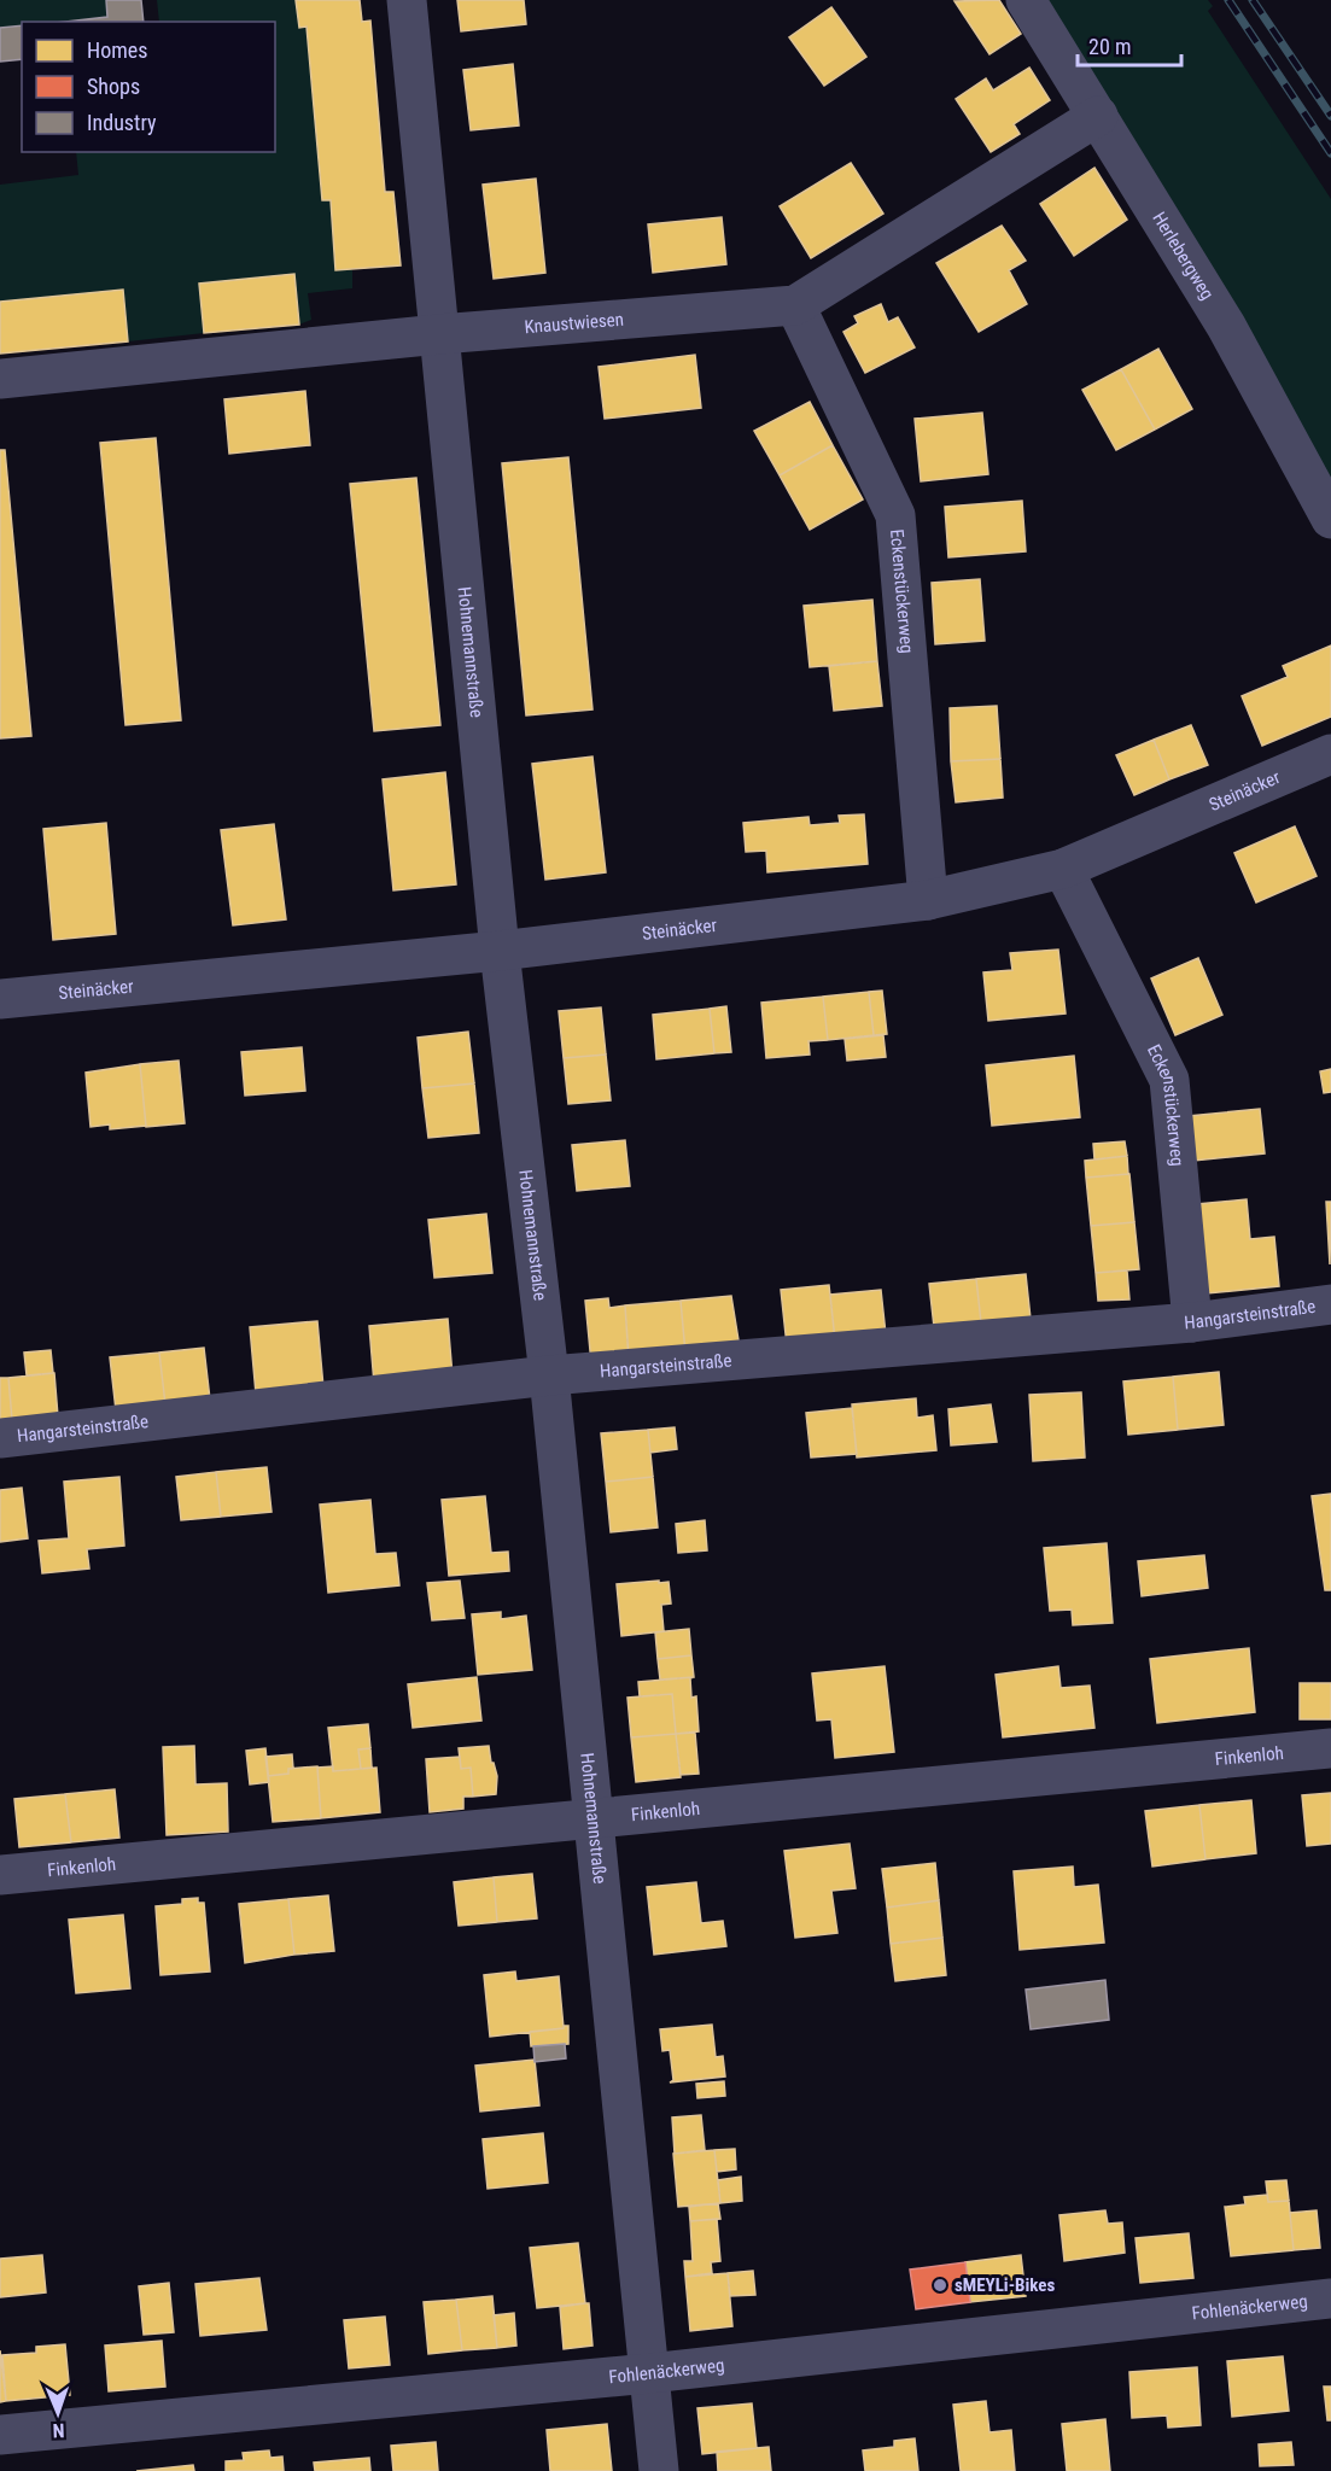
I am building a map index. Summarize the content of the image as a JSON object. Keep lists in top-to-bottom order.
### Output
{
  "streets": {
    "street": [
      "Herlebergweg",
      "Knaustwiesen",
      "Eckenstückerweg",
      "Hohnemannstraße",
      "Steinäcker",
      "Hangarsteinstraße",
      "Finkenloh",
      "Fohlenäckerweg"
    ]
  },
  "crossings": [
    ["Herlebergweg", "Knaustwiesen"],
    ["Knaustwiesen", "Eckenstückerweg"],
    ["Knaustwiesen", "Hohnemannstraße"],
    ["Eckenstückerweg", "Steinäcker"],
    ["Eckenstückerweg", "Hangarsteinstraße"],
    ["Hohnemannstraße", "Steinäcker"],
    ["Hohnemannstraße", "Hangarsteinstraße"],
    ["Hohnemannstraße", "Finkenloh"],
    ["Hohnemannstraße", "Fohlenäckerweg"]
  ],
  "places": ["sMEYLi-Bikes"],
  "legend": ["Homes", "Shops", "Industry"],
  "scale_bar": "20 m",
  "north": "bottom"
}
